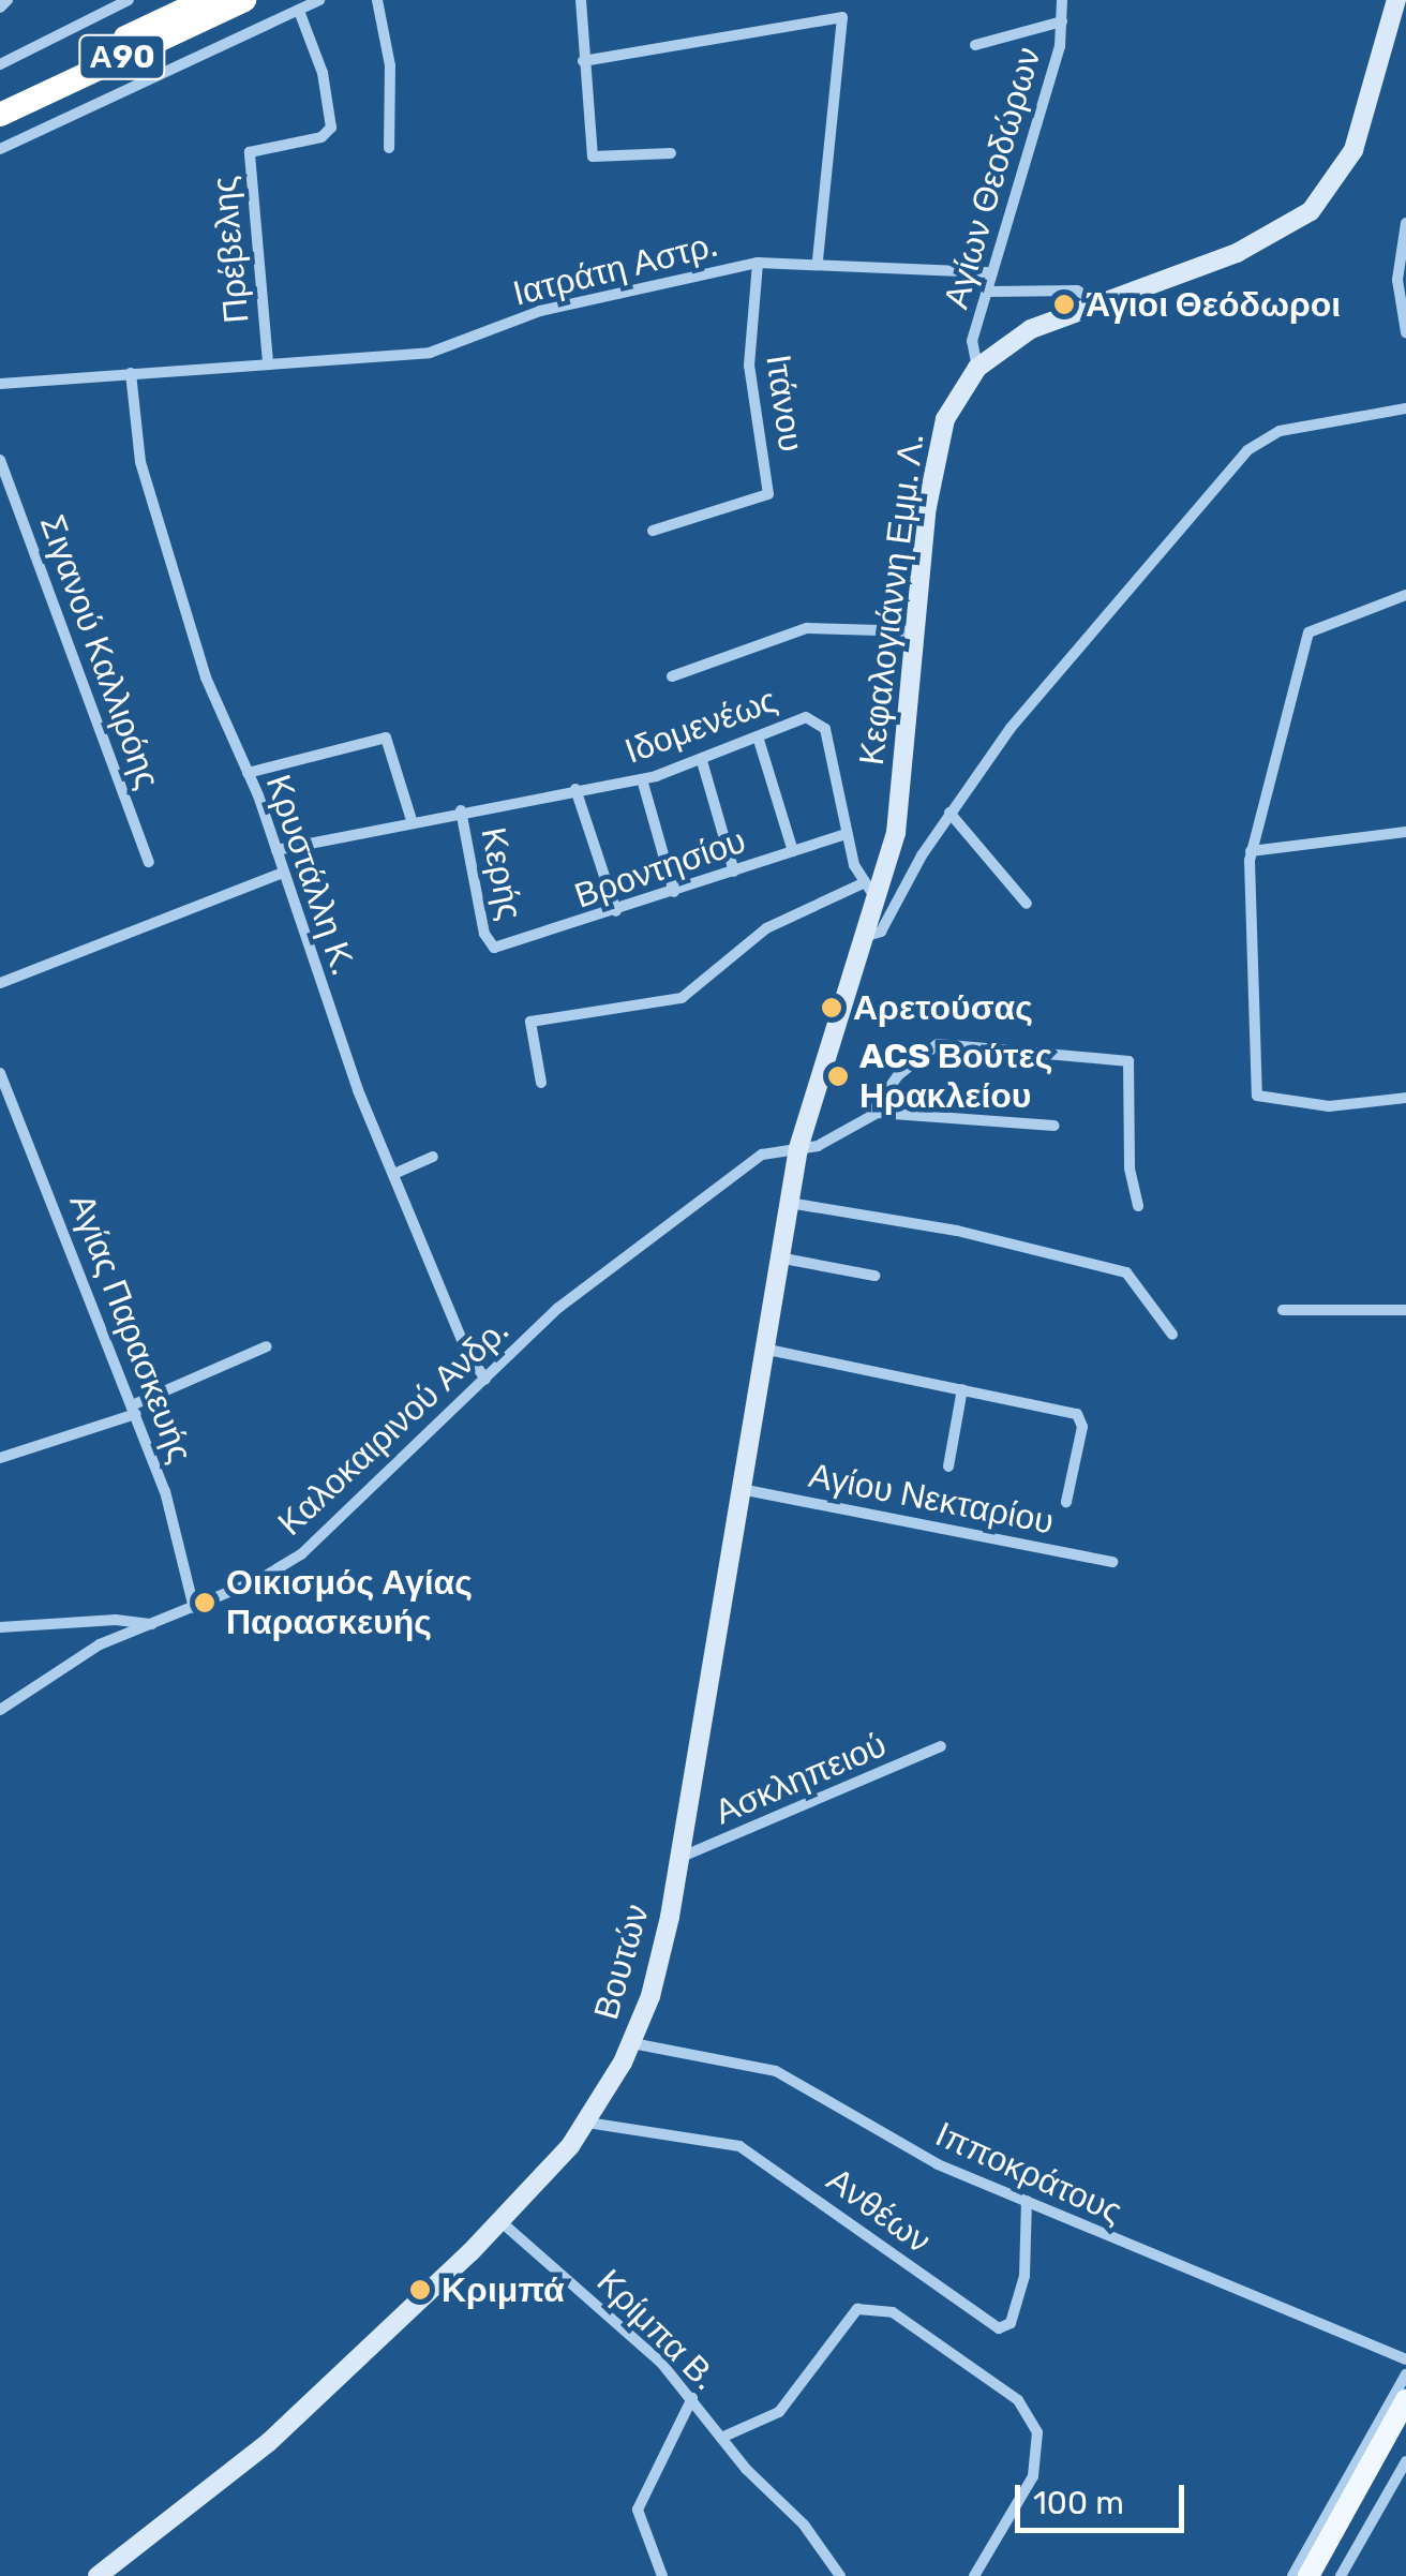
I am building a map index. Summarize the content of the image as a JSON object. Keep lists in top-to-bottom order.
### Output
{
  "streets": {
    "highway": ["Α90"],
    "main road": ["Κεφαλογιάννη Εμμ. Λ.", "Βουτών"],
    "street": [
      "Αγίων Θεοδώρων",
      "Πρέβελης",
      "Ιατράτη Αστρ.",
      "Ιτάνου",
      "Σιγανού Καλλιρόης",
      "Ιδομενέως",
      "Βροντησίου",
      "Κερής",
      "Κρυστάλλη Κ.",
      "Αγίας Παρασκευής",
      "Καλοκαιρινού Ανδρ.",
      "Αγίου Νεκταρίου",
      "Ασκληπειού",
      "Ιπποκράτους",
      "Ανθέων",
      "Κρίμπα Β."
    ]
  },
  "crossings": [
    ["Αγίων Θεοδώρων", "Ιατράτη Αστρ."],
    ["Αγίων Θεοδώρων", "Κεφαλογιάννη Εμμ. Λ."],
    ["Πρέβελης", "Ιατράτη Αστρ."],
    ["Ιατράτη Αστρ.", "Ιτάνου"],
    ["Ιατράτη Αστρ.", "Κρυστάλλη Κ."],
    ["Κεφαλογιάννη Εμμ. Λ.", "Ιδομενέως"],
    ["Κεφαλογιάννη Εμμ. Λ.", "Καλοκαιρινού Ανδρ."],
    ["Κεφαλογιάννη Εμμ. Λ.", "Βουτών"],
    ["Ιδομενέως", "Βροντησίου"],
    ["Ιδομενέως", "Κερής"],
    ["Ιδομενέως", "Κρυστάλλη Κ."],
    ["Βροντησίου", "Κερής"],
    ["Κρυστάλλη Κ.", "Καλοκαιρινού Ανδρ."],
    ["Αγίας Παρασκευής", "Καλοκαιρινού Ανδρ."],
    ["Καλοκαιρινού Ανδρ.", "Βουτών"],
    ["Αγίου Νεκταρίου", "Βουτών"],
    ["Ασκληπειού", "Βουτών"],
    ["Βουτών", "Ιπποκράτους"],
    ["Βουτών", "Ανθέων"],
    ["Βουτών", "Κρίμπα Β."],
    ["Ιπποκράτους", "Ανθέων"]
  ],
  "places": [
    "Άγιοι Θεόδωροι",
    "Αρετούσας",
    "ACS Βούτες Ηρακλείου",
    "Οικισμός Αγίας Παρασκευής",
    "Κριμπά"
  ],
  "scale_bar": "100 m"
}
